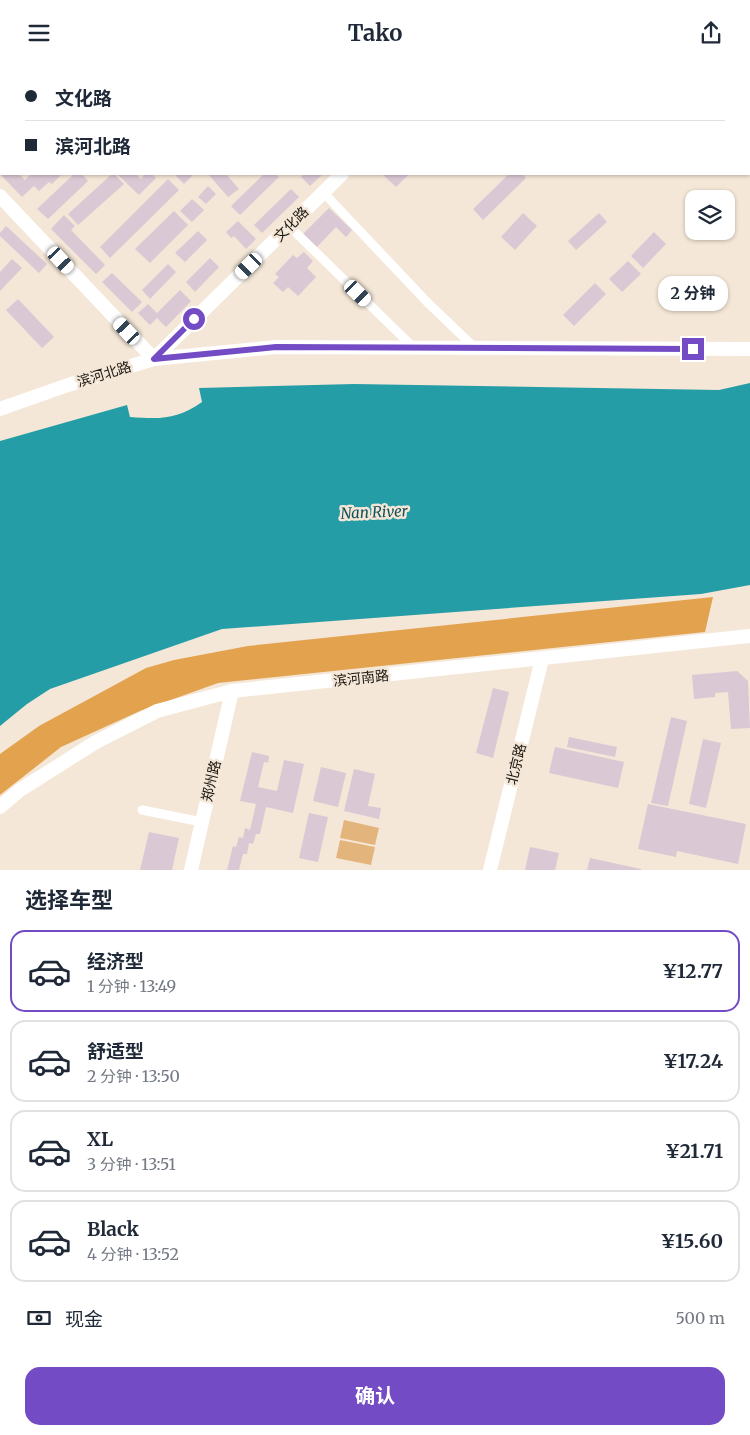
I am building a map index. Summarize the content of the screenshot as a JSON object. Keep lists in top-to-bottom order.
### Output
{
  "streets": {
    "street": [
      "文化路",
      "滨河北路",
      "滨河南路",
      "北京路",
      "郑州路"
    ]
  },
  "crossings": [
    ["文化路", "滨河北路"],
    ["滨河南路", "北京路"],
    ["滨河南路", "郑州路"]
  ],
  "water": ["Nan River"],
  "page": {
    "header": "Tako",
    "banner": ["文化路", "滨河北路"],
    "bubble": "2 分钟",
    "heading": "选择车型",
    "list": [
      {
        "name": "经济型",
        "note": "1 分钟 · 13:49",
        "value": "¥12.77"
      },
      {
        "name": "舒适型",
        "note": "2 分钟 · 13:50",
        "value": "¥17.24"
      },
      {
        "name": "XL",
        "note": "3 分钟 · 13:51",
        "value": "¥21.71"
      },
      {
        "name": "Black",
        "note": "4 分钟 · 13:52",
        "value": "¥15.60"
      }
    ],
    "pay": ["现金", "500 m"],
    "buttons": "确认"
  }
}
